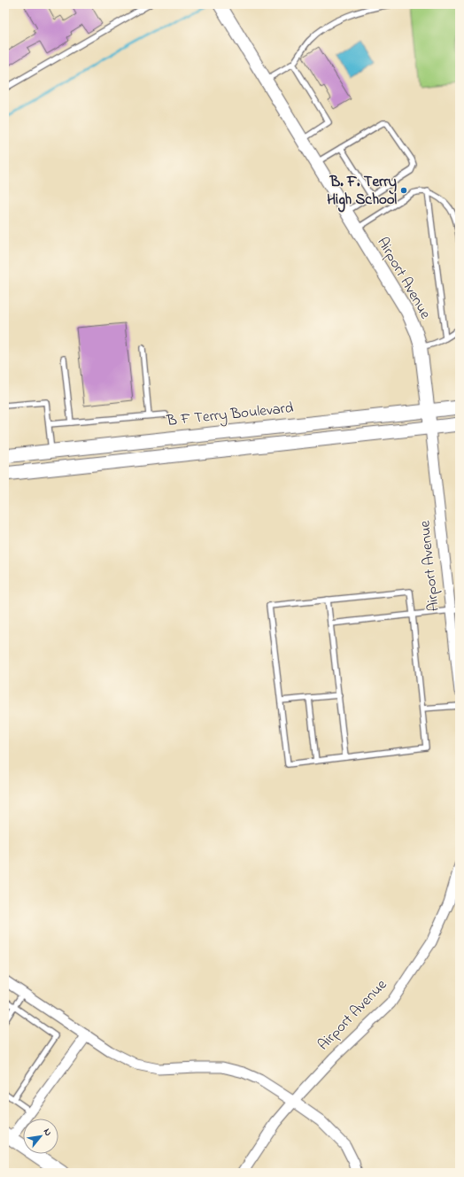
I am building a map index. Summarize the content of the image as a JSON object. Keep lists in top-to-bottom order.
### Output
{
  "streets": {
    "main road": ["B F Terry Boulevard"],
    "street": ["Airport Avenue"]
  },
  "crossings": [
    ["Airport Avenue", "B F Terry Boulevard"]
  ],
  "places": ["B. F. Terry High School"],
  "north": "top right"
}
